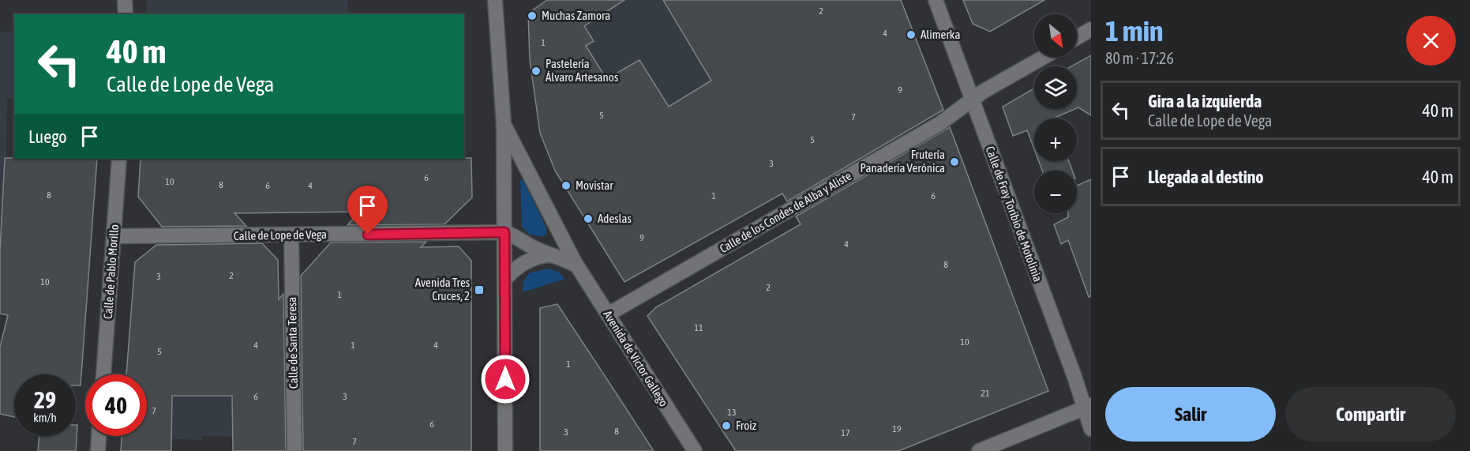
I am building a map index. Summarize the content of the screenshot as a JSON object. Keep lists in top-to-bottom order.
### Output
{
  "streets": {
    "street": [
      "Calle de los Condes de Alba y Aliste",
      "Calle de Fray Toribio de Motolinia",
      "Calle de Lope de Vega",
      "Calle de Pablo Morillo",
      "Calle de Santa Teresa",
      "Avenida de Víctor Gallego"
    ]
  },
  "crossings": [
    ["Calle de los Condes de Alba y Aliste", "Calle de Fray Toribio de Motolinia"],
    ["Calle de los Condes de Alba y Aliste", "Avenida de Víctor Gallego"],
    ["Calle de Lope de Vega", "Calle de Pablo Morillo"],
    ["Calle de Lope de Vega", "Calle de Santa Teresa"],
    ["Calle de Lope de Vega", "Avenida de Víctor Gallego"]
  ],
  "places": {
    "other": [
      "Muchas Zamora",
      "Alimerka",
      "Pastelería Álvaro Artesanos",
      "Frutería Panadería Verónica",
      "Movistar",
      "Adeslas",
      "Froiz"
    ],
    "transit": ["Avenida Tres Cruces, 2"]
  },
  "house_numbers": [
    "2",
    "4",
    "1",
    "9",
    "5",
    "7",
    "5",
    "3",
    "6",
    "10",
    "8",
    "6",
    "4",
    "8",
    "1",
    "6",
    "9",
    "4",
    "8",
    "2",
    "3",
    "10",
    "2",
    "1",
    "11",
    "10",
    "4",
    "1",
    "4",
    "5",
    "1",
    "21",
    "6",
    "3",
    "7",
    "13",
    "6",
    "19",
    "8",
    "3",
    "17",
    "7"
  ],
  "north": "bottom right",
  "page": {
    "heading": ["1 min", "80 m · 17:26"],
    "map_buttons": ["+", "−"],
    "turn": ["40 m", "Calle de Lope de Vega"],
    "list": [
      {
        "name": "Gira a la izquierda",
        "note": "Calle de Lope de Vega",
        "value": "40 m"
      },
      {
        "name": "Llegada al destino",
        "value": "40 m"
      }
    ],
    "then": "Luego",
    "speed": "29 km/h",
    "limit": "40",
    "buttons": ["Salir", "Compartir"]
  }
}
